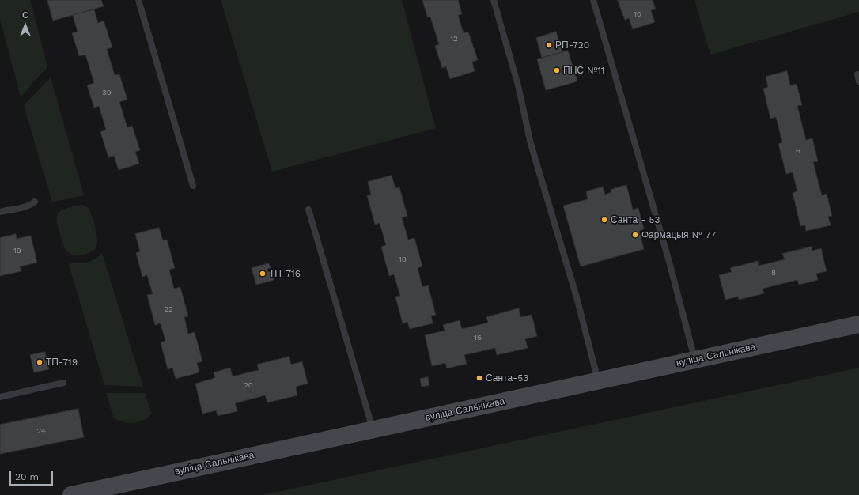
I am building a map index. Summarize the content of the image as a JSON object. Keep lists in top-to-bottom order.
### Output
{
  "streets": {
    "street": ["вуліца Сальнікава"]
  },
  "places": [
    "РП-720",
    "ПНС №11",
    "Санта - 53",
    "Фармацыя № 77",
    "ТП-716",
    "ТП-719",
    "Санта-53"
  ],
  "house_numbers": [
    "10",
    "12",
    "39",
    "6",
    "19",
    "18",
    "8",
    "22",
    "16",
    "20",
    "24"
  ],
  "scale_bar": "20 m",
  "north": "top"
}
